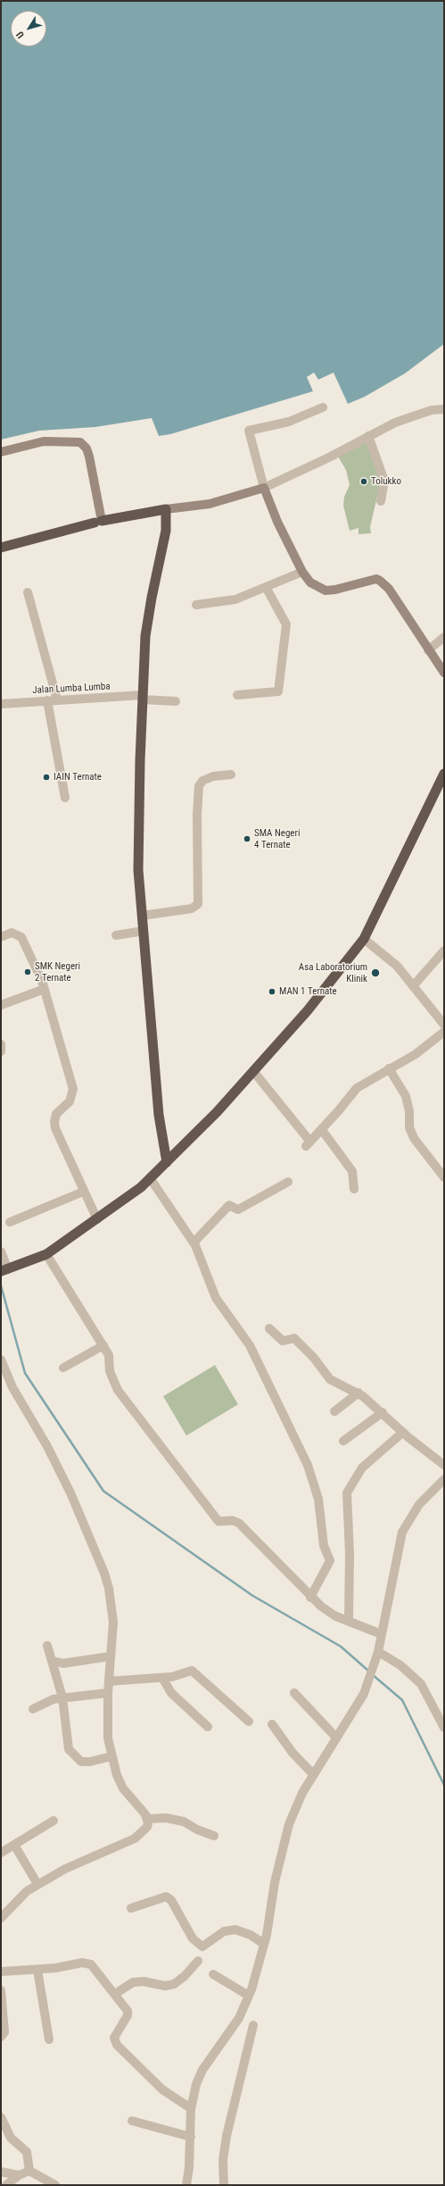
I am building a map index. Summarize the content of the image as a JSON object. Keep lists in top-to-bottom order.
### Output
{
  "streets": {
    "street": ["Jalan Lumba Lumba"]
  },
  "places": [
    "Tolukko",
    "IAIN Ternate",
    "SMA Negeri 4 Ternate",
    "SMK Negeri 2 Ternate",
    "Asa Laboratorium Klinik",
    "MAN 1 Ternate"
  ],
  "north": "bottom left"
}
